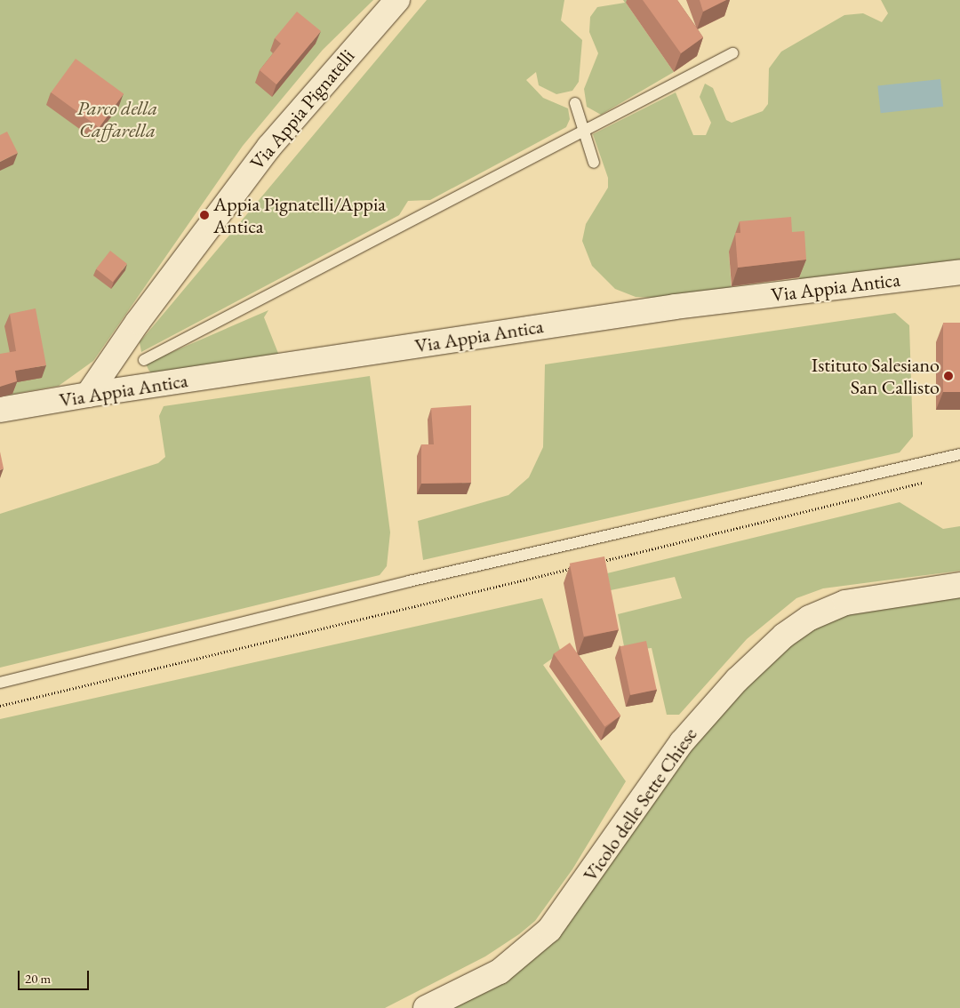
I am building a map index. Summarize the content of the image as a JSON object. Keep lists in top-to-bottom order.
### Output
{
  "streets": {
    "main road": ["Via Appia Pignatelli", "Via Appia Antica", "Vicolo delle Sette Chiese"]
  },
  "crossings": [
    ["Via Appia Pignatelli", "Via Appia Antica"]
  ],
  "parks": ["Parco della Caffarella"],
  "places": ["Appia Pignatelli/Appia Antica", "Istituto Salesiano San Callisto"],
  "scale_bar": "20 m"
}
